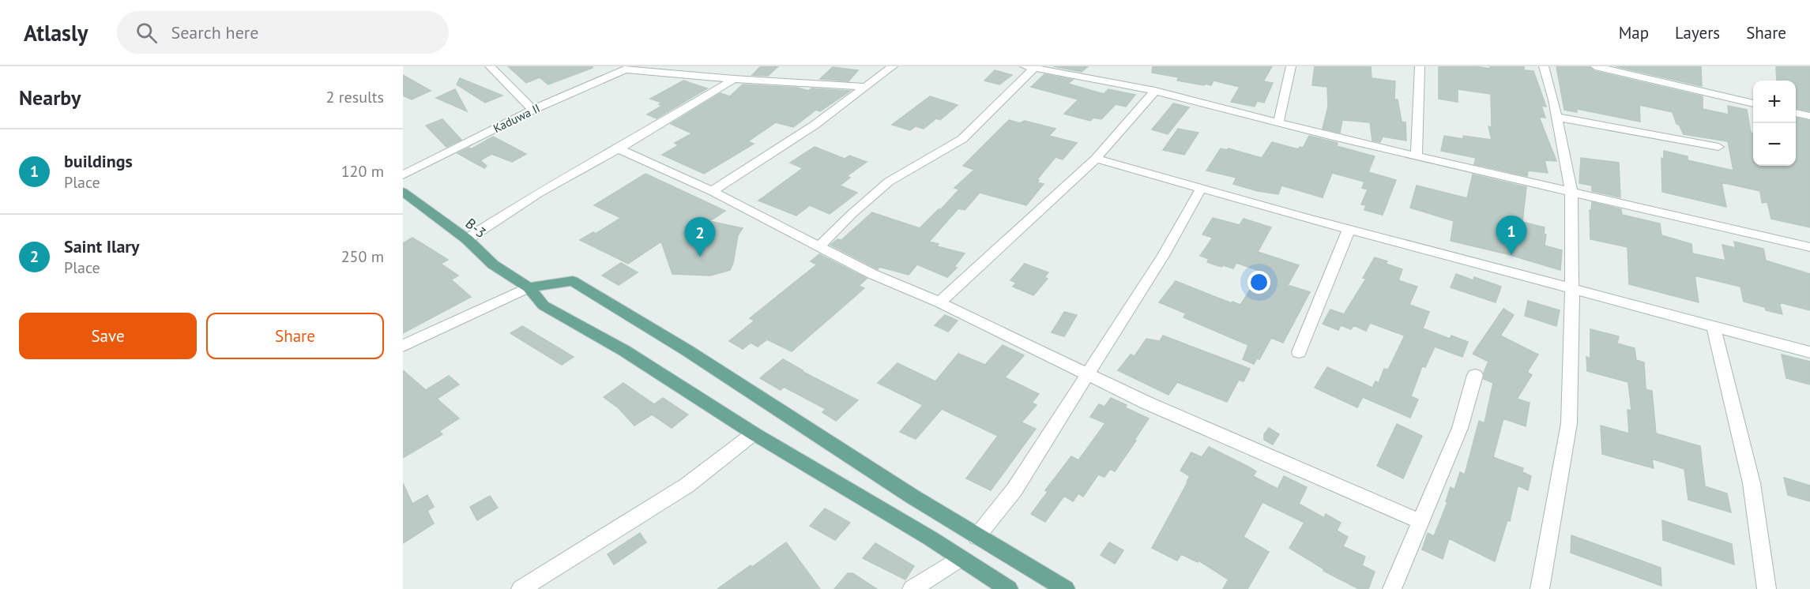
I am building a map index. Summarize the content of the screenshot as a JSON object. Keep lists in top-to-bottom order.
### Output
{
  "streets": {
    "main road": ["B-3"],
    "street": ["Kaduwa II"]
  },
  "page": {
    "header": "Atlasly",
    "search": "Search here",
    "nav": ["Map", "Layers", "Share"],
    "heading": ["Nearby", "2 results"],
    "map_buttons": ["+", "−"],
    "list": [
      {
        "mark": "1",
        "name": "buildings",
        "note": "Place",
        "value": "120 m"
      },
      {
        "mark": "2",
        "name": "Saint Ilary",
        "note": "Place",
        "value": "250 m"
      }
    ],
    "pins": ["1", "2"],
    "buttons": ["Save", "Share"]
  }
}
